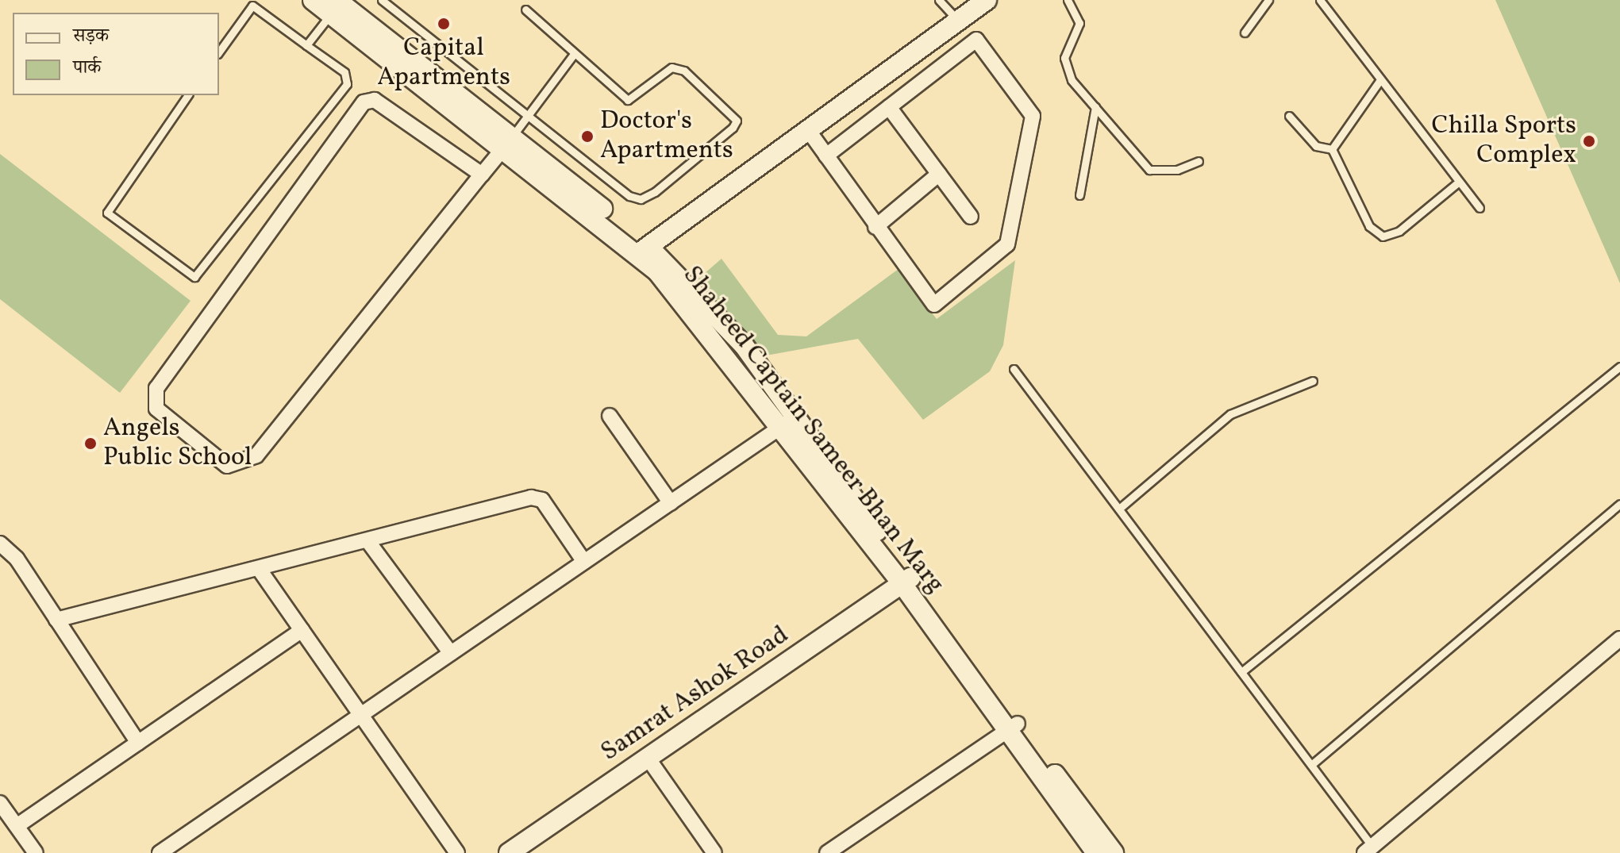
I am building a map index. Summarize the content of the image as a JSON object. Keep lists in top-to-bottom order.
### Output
{
  "streets": {
    "street": ["Shaheed Captain Sameer Bhan Marg", "Samrat Ashok Road"]
  },
  "crossings": [
    ["Shaheed Captain Sameer Bhan Marg", "Samrat Ashok Road"]
  ],
  "places": [
    "Capital Apartments",
    "Doctor's Apartments",
    "Chilla Sports Complex",
    "Angels Public School"
  ],
  "legend": ["सड़क", "पार्क"]
}
